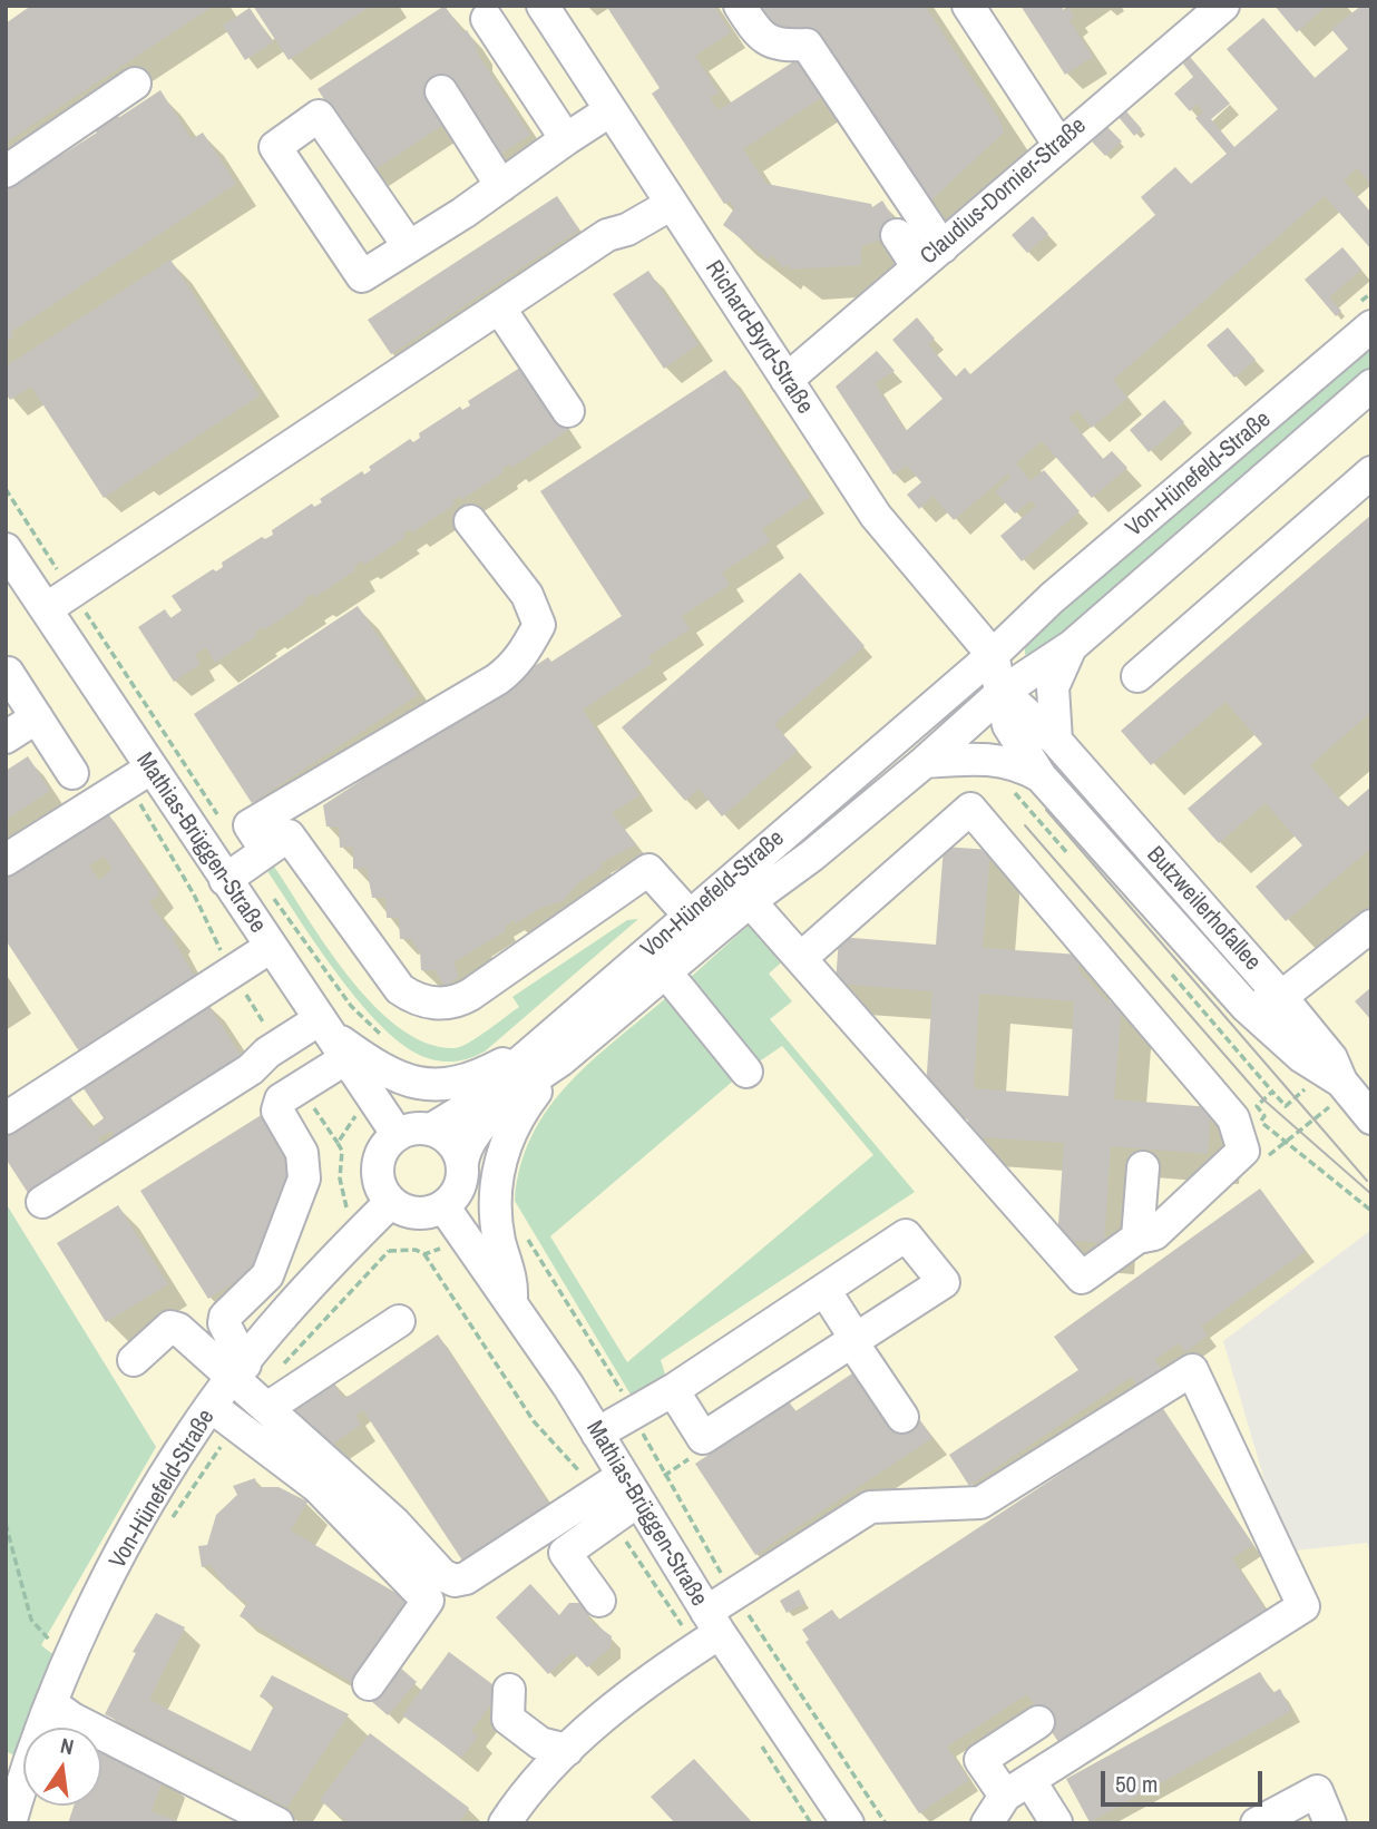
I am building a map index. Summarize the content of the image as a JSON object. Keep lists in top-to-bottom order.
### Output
{
  "streets": {
    "street": [
      "Claudius-Dornier-Straße",
      "Richard-Byrd-Straße",
      "Von-Hünefeld-Straße",
      "Mathias-Brüggen-Straße",
      "Butzweilerhofallee"
    ]
  },
  "crossings": [
    ["Claudius-Dornier-Straße", "Richard-Byrd-Straße"],
    ["Richard-Byrd-Straße", "Von-Hünefeld-Straße"],
    ["Von-Hünefeld-Straße", "Mathias-Brüggen-Straße"],
    ["Von-Hünefeld-Straße", "Butzweilerhofallee"]
  ],
  "scale_bar": "50 m",
  "north": "top"
}
